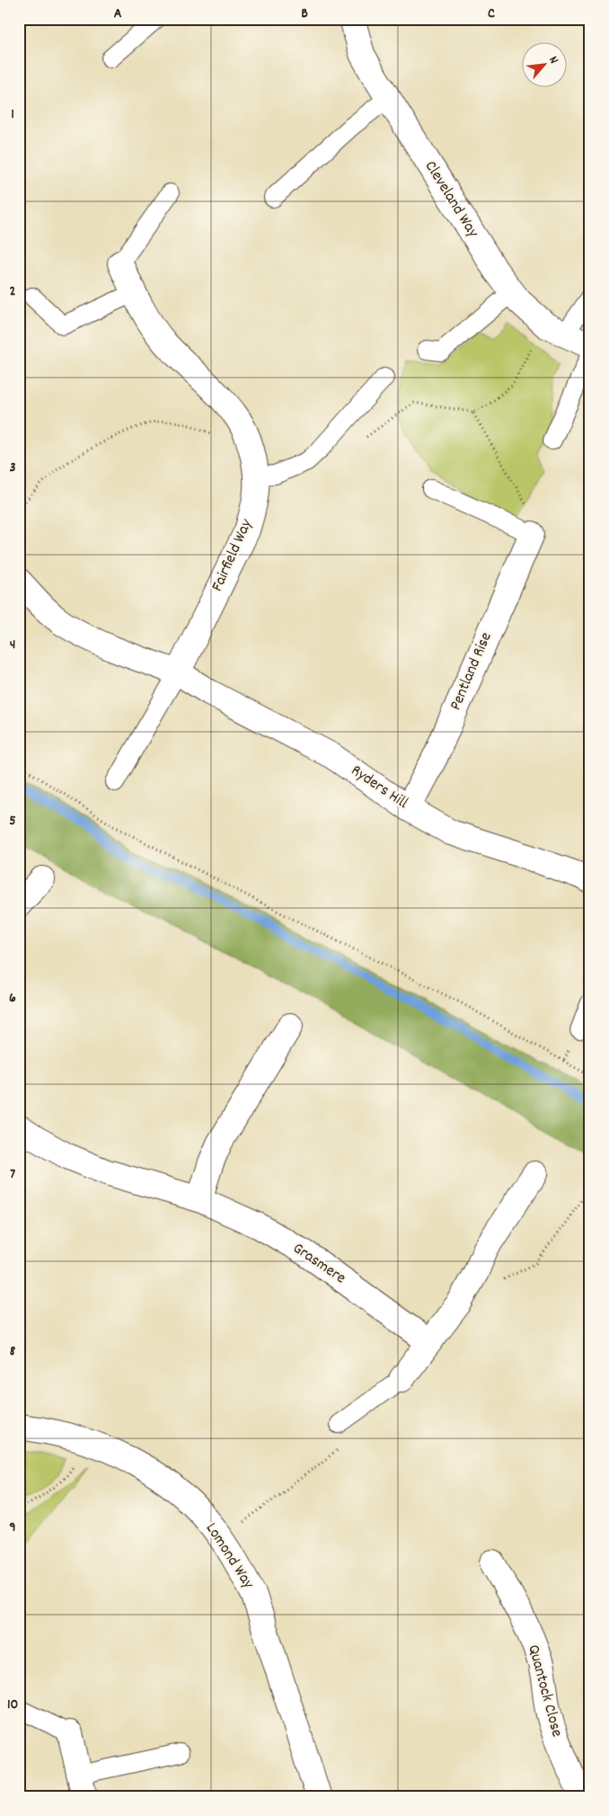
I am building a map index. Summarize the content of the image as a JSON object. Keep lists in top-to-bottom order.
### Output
{
  "streets": {
    "street": [
      "Cleveland Way",
      "Fairfield Way",
      "Pentland Rise",
      "Ryders Hill",
      "Grasmere",
      "Lomond Way",
      "Quantock Close"
    ]
  },
  "crossings": [
    ["Fairfield Way", "Ryders Hill"],
    ["Pentland Rise", "Ryders Hill"]
  ],
  "north": "top right",
  "grid": {
    "columns": ["A", "B", "C"],
    "rows": [
      "1",
      "2",
      "3",
      "4",
      "5",
      "6",
      "7",
      "8",
      "9",
      "10"
    ]
  }
}
